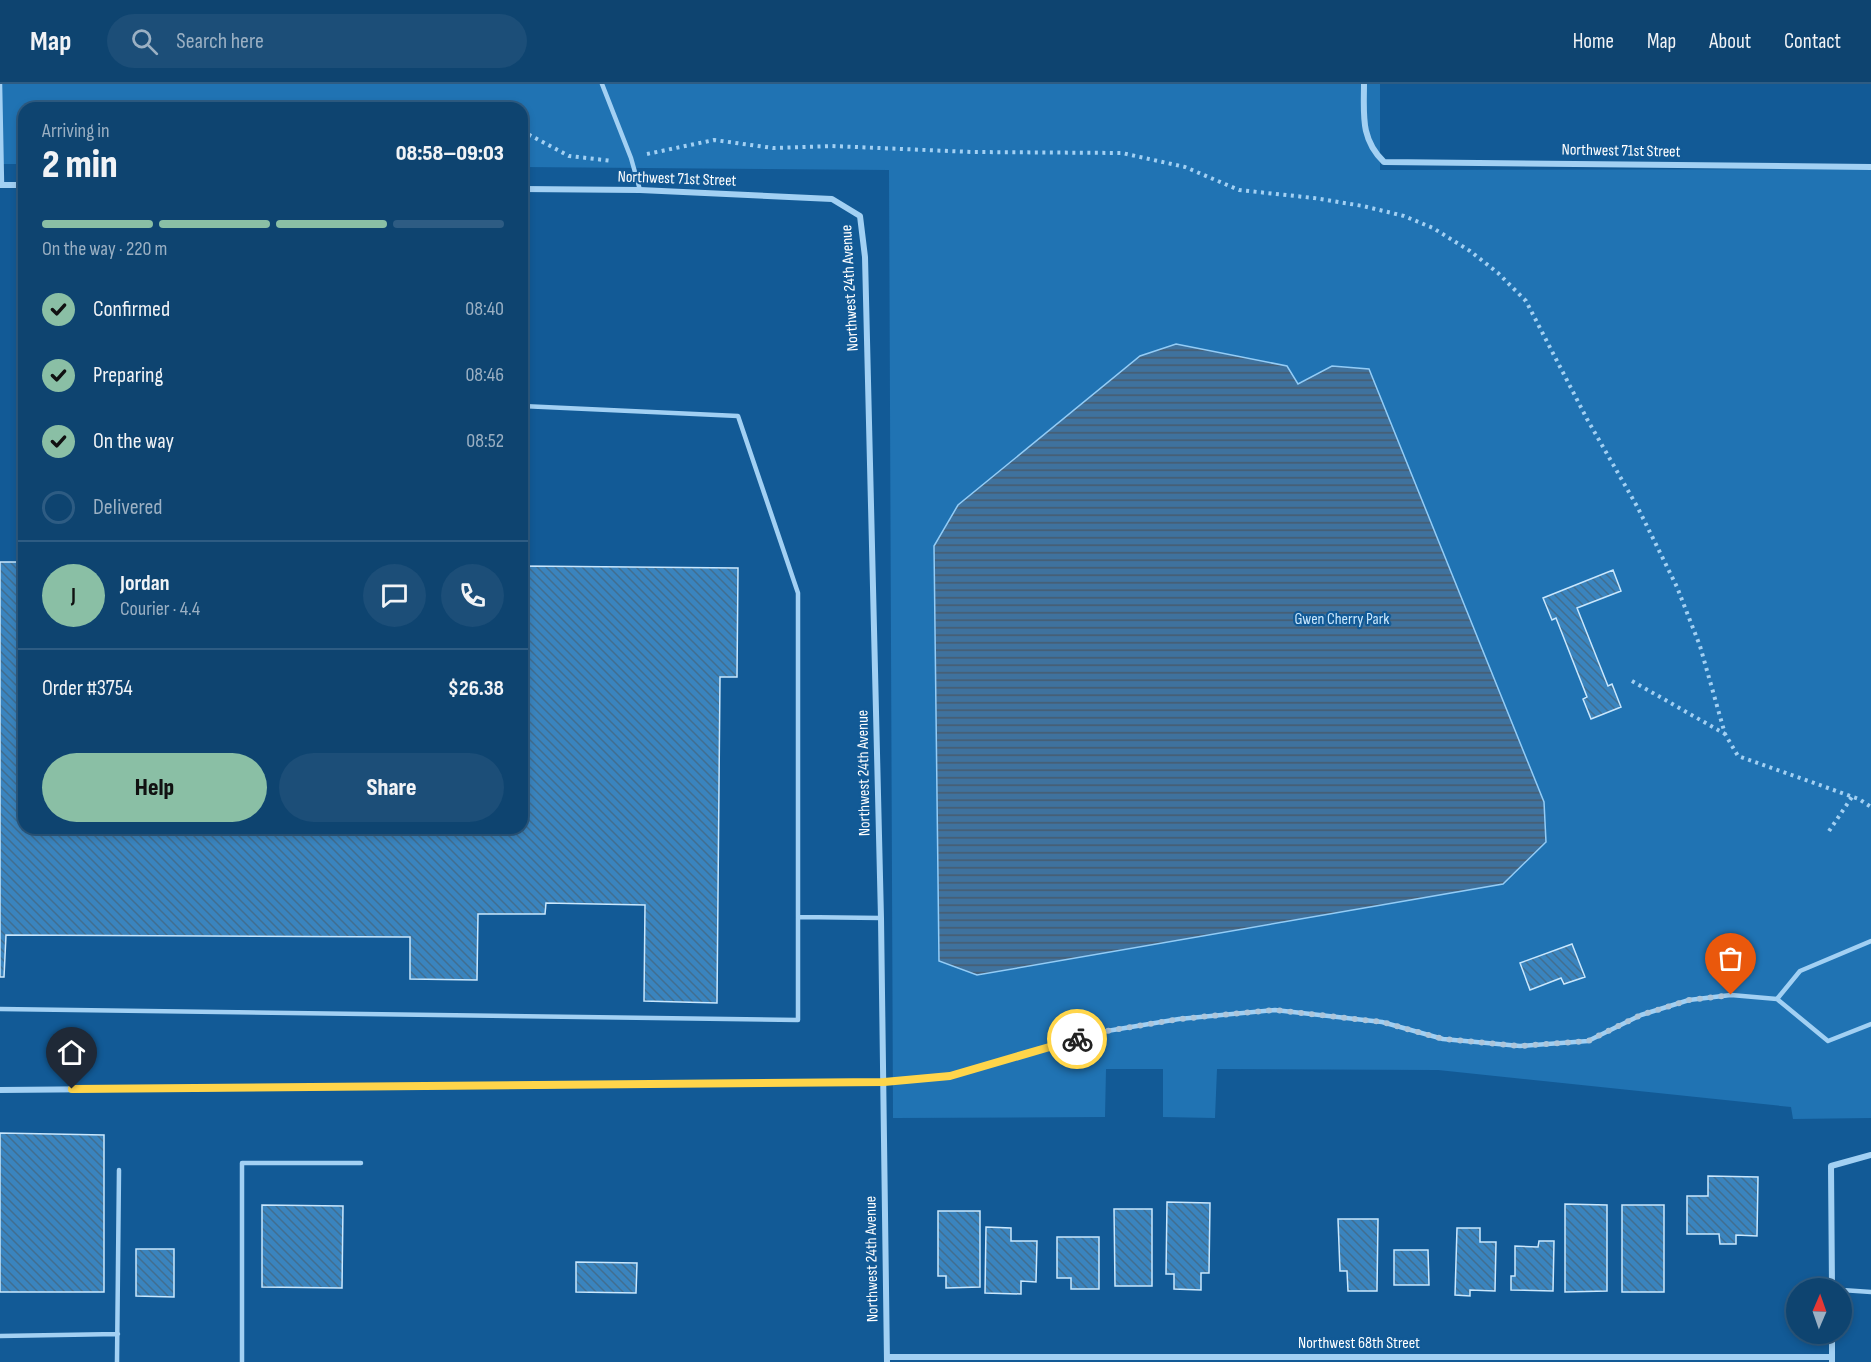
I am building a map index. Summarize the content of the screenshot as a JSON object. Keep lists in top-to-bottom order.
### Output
{
  "streets": {
    "street": ["Northwest 71st Street", "Northwest 24th Avenue", "Northwest 68th Street"]
  },
  "crossings": [
    ["Northwest 71st Street", "Northwest 24th Avenue"],
    ["Northwest 24th Avenue", "Northwest 68th Street"]
  ],
  "parks": ["Gwen Cherry Park"],
  "north": "top",
  "page": {
    "header": "Map",
    "search": "Search here",
    "nav": [
      "Home",
      "Map",
      "About",
      "Contact"
    ],
    "heading": ["2 min", "Arriving in", "08:58–09:03"],
    "panel": [
      "Jordan",
      "Courier · 4.4",
      "Order #3754",
      "$26.38"
    ],
    "bar": "On the way · 220 m",
    "list": [
      ["Confirmed", "08:40"],
      ["Preparing", "08:46"],
      ["On the way", "08:52"],
      "Delivered"
    ],
    "round": "J",
    "buttons": ["Help", "Share"]
  }
}
